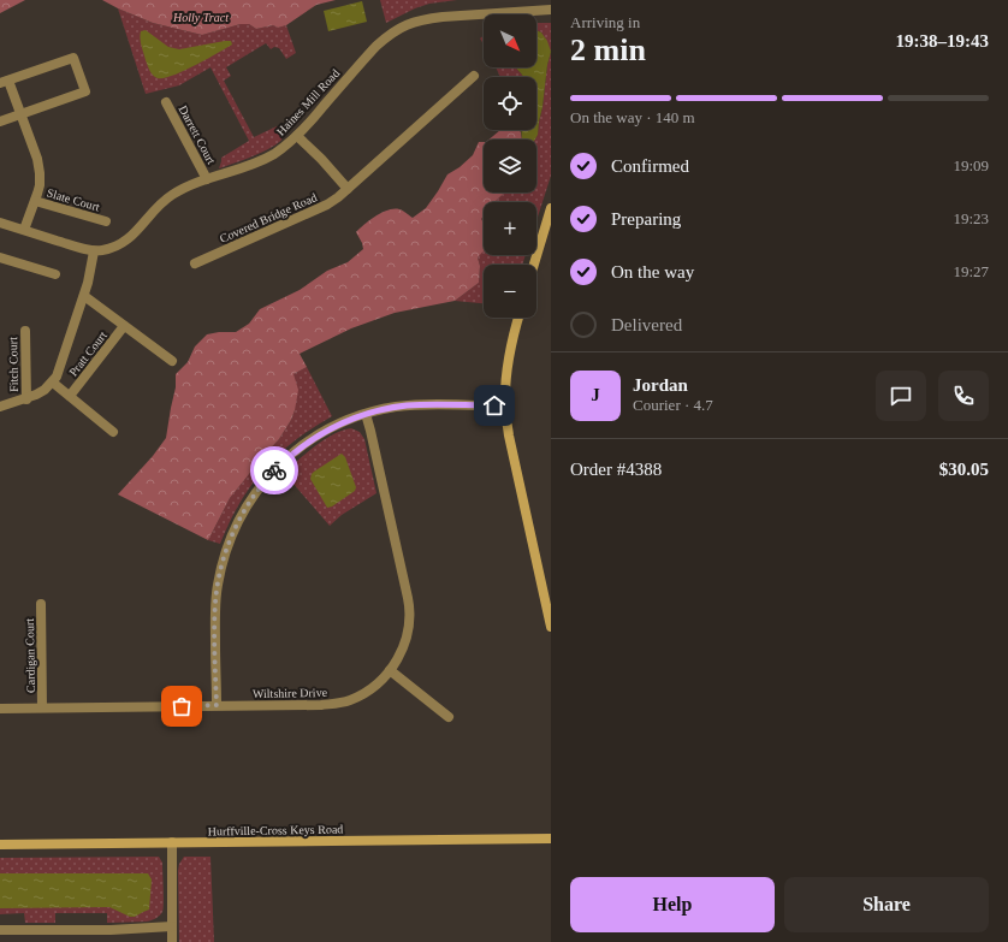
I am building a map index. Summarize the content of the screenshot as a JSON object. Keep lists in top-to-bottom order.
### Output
{
  "streets": {
    "main road": ["Hurffville-Cross Keys Road"],
    "street": [
      "Haines Mill Road",
      "Darrett Court",
      "Slate Court",
      "Covered Bridge Road",
      "Pratt Court",
      "Fitch Court",
      "Cardigan Court",
      "Wiltshire Drive"
    ]
  },
  "crossings": [
    ["Haines Mill Road", "Darrett Court"],
    ["Cardigan Court", "Wiltshire Drive"]
  ],
  "parks": ["Holly Tract"],
  "north": "bottom right",
  "page": {
    "heading": ["2 min", "Arriving in", "19:38–19:43"],
    "panel": [
      "Jordan",
      "Courier · 4.7",
      "Order #4388",
      "$30.05"
    ],
    "map_buttons": ["+", "−"],
    "bar": "On the way · 140 m",
    "list": [
      ["Confirmed", "19:09"],
      ["Preparing", "19:23"],
      ["On the way", "19:27"],
      "Delivered"
    ],
    "round": "J",
    "buttons": ["Help", "Share"]
  }
}
